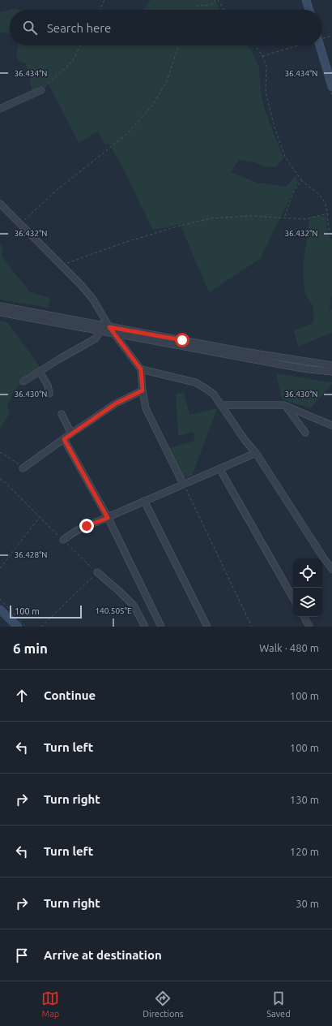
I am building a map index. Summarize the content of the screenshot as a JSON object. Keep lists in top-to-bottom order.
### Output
{
  "scale_bar": "100 m",
  "page": {
    "search": "Search here",
    "scale": "100 m",
    "heading": ["6 min", "Walk · 480 m"],
    "list": [
      ["Continue", "100 m"],
      ["Turn left", "100 m"],
      ["Turn right", "130 m"],
      ["Turn left", "120 m"],
      ["Turn right", "30 m"],
      "Arrive at destination"
    ],
    "nav": ["Map", "Directions", "Saved"]
  },
  "coordinates": [
    "36.434°N",
    "36.432°N",
    "36.430°N",
    "36.428°N",
    "140.505°E"
  ]
}
